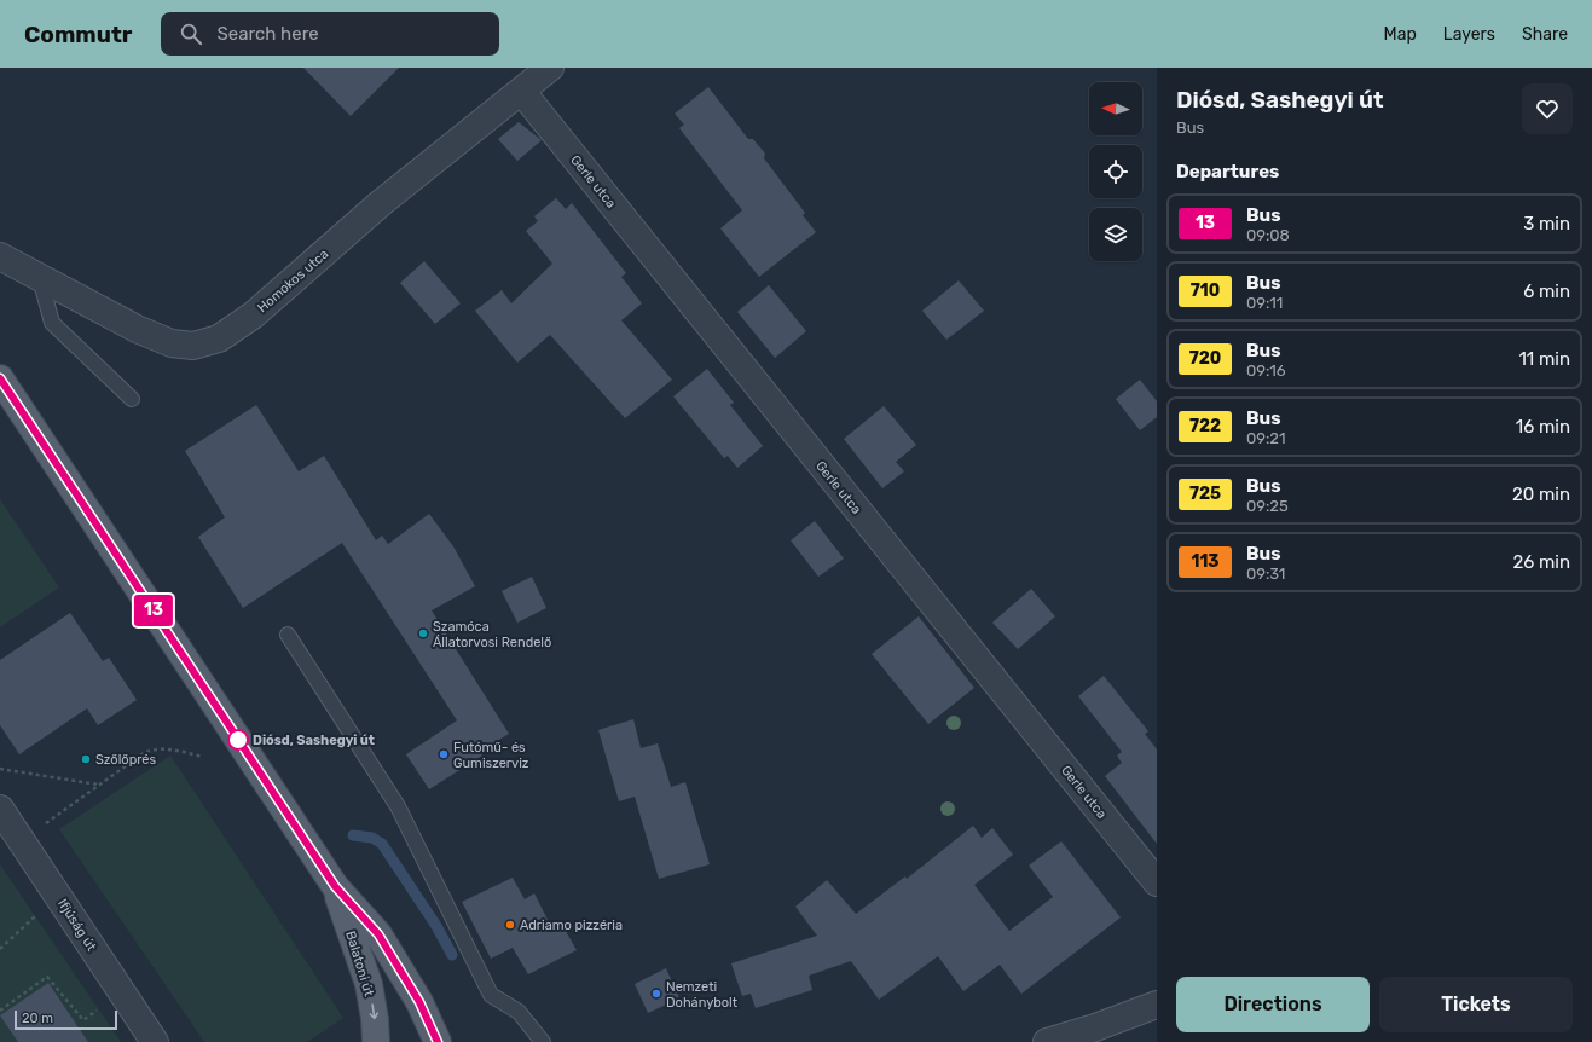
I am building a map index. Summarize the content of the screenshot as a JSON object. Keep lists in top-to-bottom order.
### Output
{
  "streets": {
    "main road": ["Balatoni út"],
    "street": ["Gerle utca", "Homokos utca", "Ifjúság út"]
  },
  "crossings": [
    ["Gerle utca", "Homokos utca"]
  ],
  "places": [
    "Szamóca Állatorvosi Rendelő",
    "Diósd, Sashegyi út",
    "Futómű- és Gumiszerviz",
    "Szőlőprés",
    "Adriamo pizzéria",
    "Nemzeti Dohánybolt"
  ],
  "lines": ["bus line 13"],
  "scale_bar": "20 m",
  "north": "left",
  "page": {
    "header": "Commutr",
    "search": "Search here",
    "nav": ["Map", "Layers", "Share"],
    "on_map": "13",
    "heading": [
      ["Diósd, Sashegyi út", "Bus"],
      "Departures"
    ],
    "list": [
      {
        "mark": "13",
        "name": "Bus",
        "note": "09:08",
        "value": "3 min"
      },
      {
        "mark": "710",
        "name": "Bus",
        "note": "09:11",
        "value": "6 min"
      },
      {
        "mark": "720",
        "name": "Bus",
        "note": "09:16",
        "value": "11 min"
      },
      {
        "mark": "722",
        "name": "Bus",
        "note": "09:21",
        "value": "16 min"
      },
      {
        "mark": "725",
        "name": "Bus",
        "note": "09:25",
        "value": "20 min"
      },
      {
        "mark": "113",
        "name": "Bus",
        "note": "09:31",
        "value": "26 min"
      }
    ],
    "buttons": ["Directions", "Tickets"],
    "scale": "20 m"
  }
}
